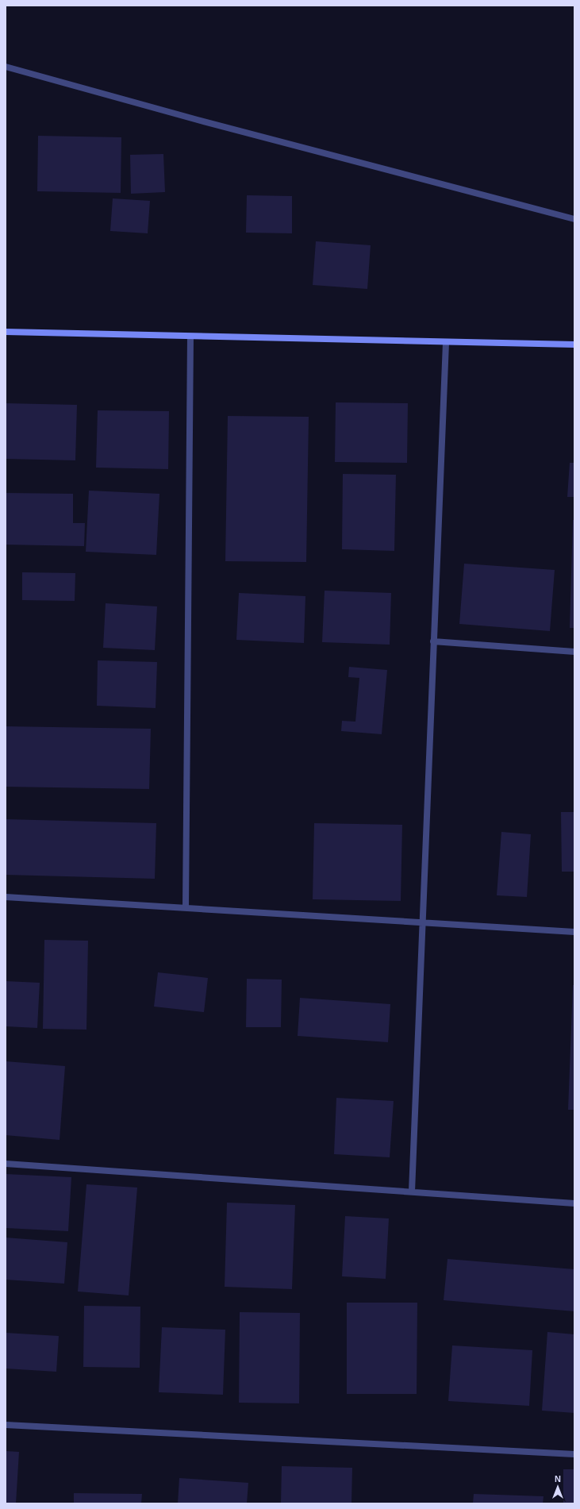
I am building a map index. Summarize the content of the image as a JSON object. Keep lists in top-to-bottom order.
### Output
{
  "north": "top"
}
